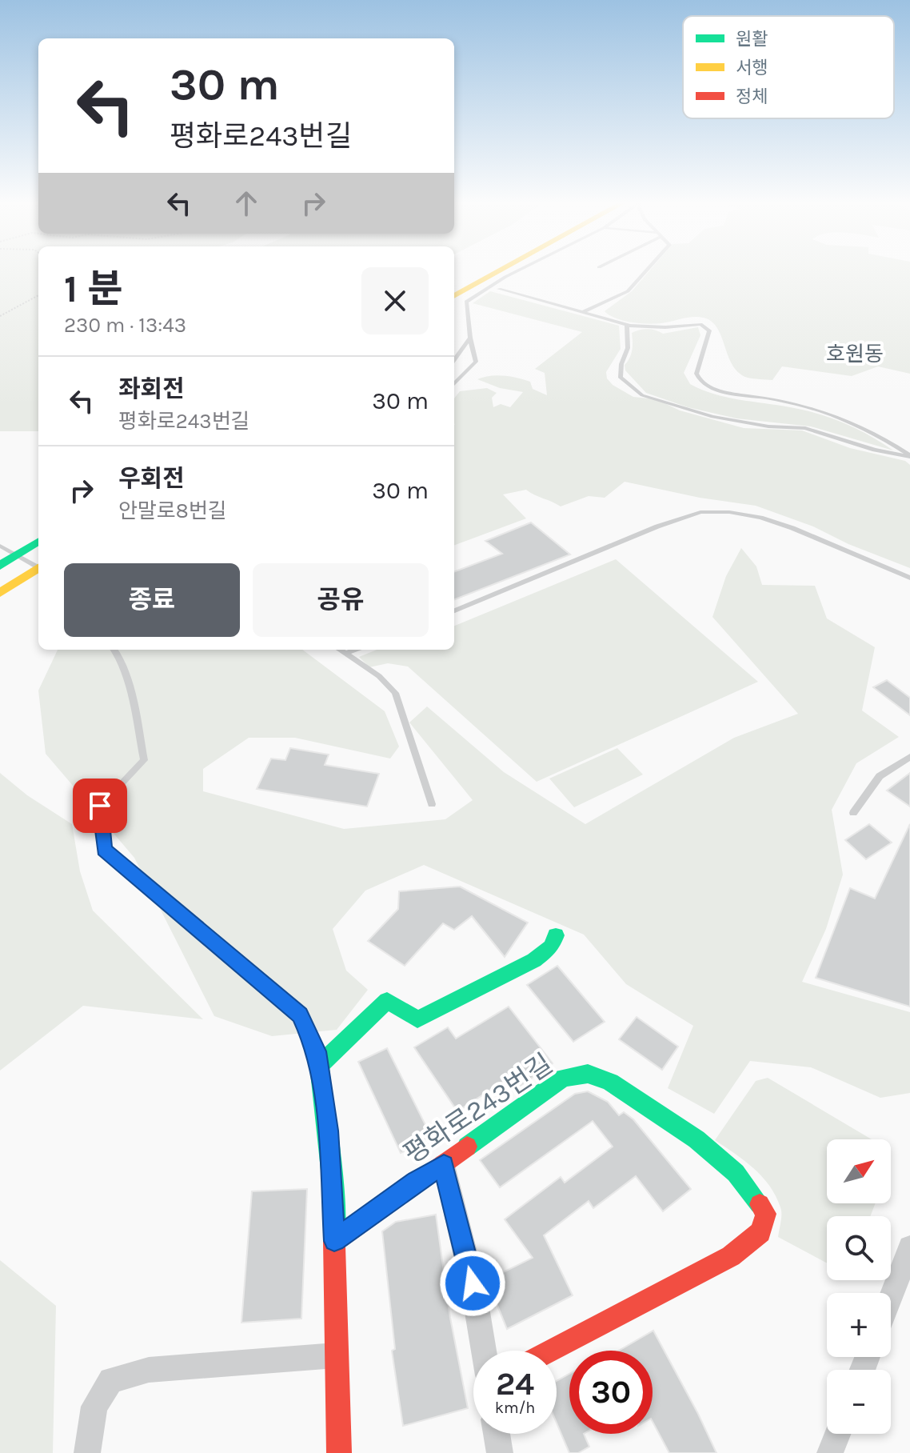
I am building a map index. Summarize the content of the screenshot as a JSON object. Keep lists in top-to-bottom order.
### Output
{
  "streets": {
    "main road": ["평화로243번길"]
  },
  "districts": ["호원동"],
  "legend": ["원활", "서행", "정체"],
  "north": "top right",
  "page": {
    "turn": ["30 m", "평화로243번길"],
    "heading": ["1 분", "230 m · 13:43"],
    "list": [
      {
        "name": "좌회전",
        "note": "평화로243번길",
        "value": "30 m"
      },
      {
        "name": "우회전",
        "note": "안말로8번길",
        "value": "30 m"
      }
    ],
    "buttons": ["종료", "공유"],
    "map_buttons": ["+", "−"],
    "speed": "24 km/h",
    "limit": "30"
  }
}
